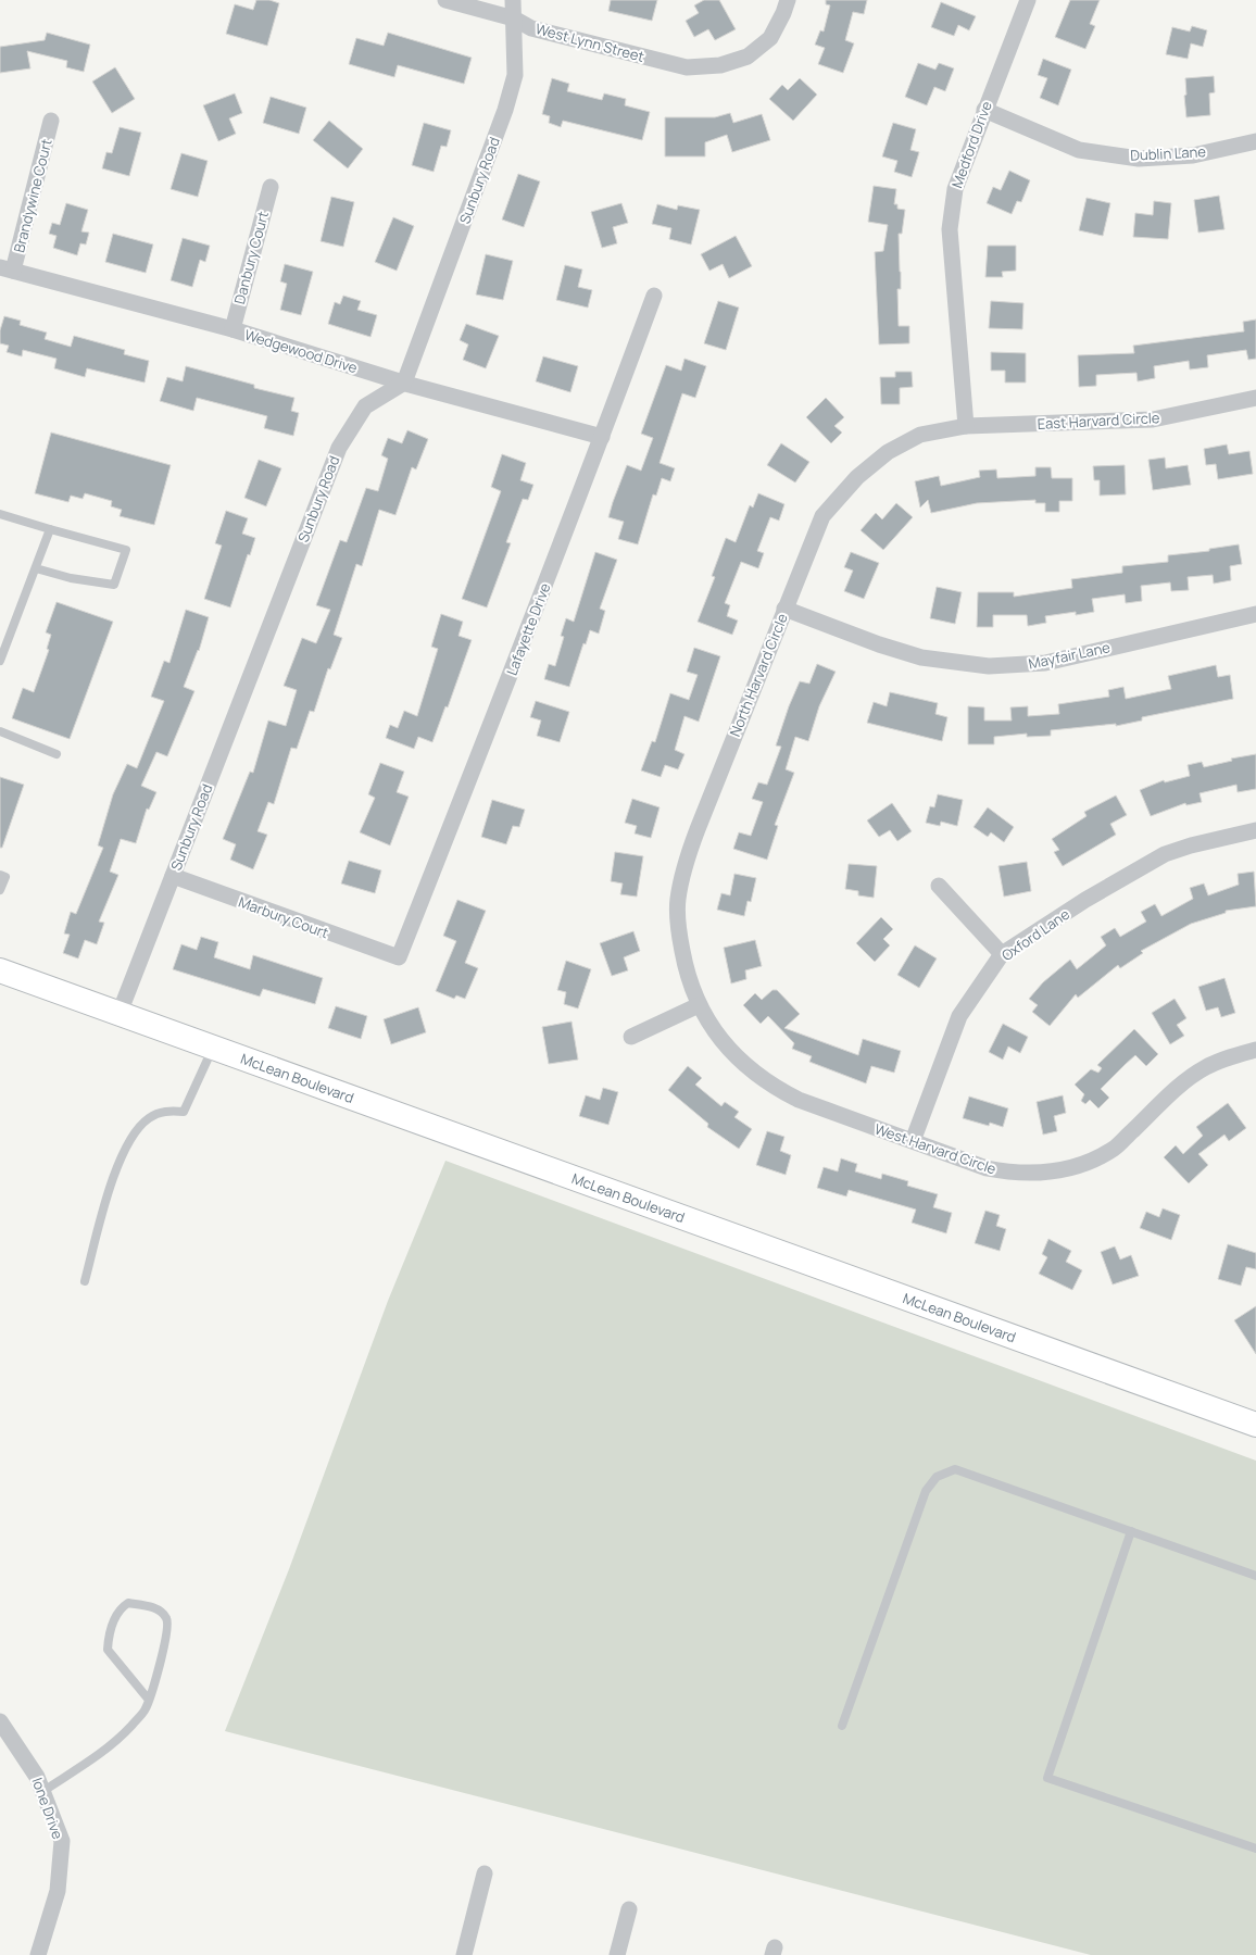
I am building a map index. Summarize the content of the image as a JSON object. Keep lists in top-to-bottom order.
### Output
{
  "streets": {
    "main road": ["McLean Boulevard"],
    "street": [
      "West Lynn Street",
      "Medford Drive",
      "Dublin Lane",
      "Sunbury Road",
      "Brandywine Court",
      "Danbury Court",
      "Wedgewood Drive",
      "East Harvard Circle",
      "Lafayette Drive",
      "Mayfair Lane",
      "North Harvard Circle",
      "Marbury Court",
      "Oxford Lane",
      "West Harvard Circle",
      "Ione Drive"
    ]
  },
  "crossings": [
    ["West Lynn Street", "Sunbury Road"],
    ["Medford Drive", "Dublin Lane"],
    ["Medford Drive", "East Harvard Circle"],
    ["Medford Drive", "North Harvard Circle"],
    ["Sunbury Road", "Wedgewood Drive"],
    ["Sunbury Road", "Marbury Court"],
    ["Sunbury Road", "McLean Boulevard"],
    ["Brandywine Court", "Wedgewood Drive"],
    ["Danbury Court", "Wedgewood Drive"],
    ["Wedgewood Drive", "Lafayette Drive"],
    ["East Harvard Circle", "North Harvard Circle"],
    ["Lafayette Drive", "Marbury Court"],
    ["Mayfair Lane", "North Harvard Circle"],
    ["North Harvard Circle", "West Harvard Circle"],
    ["Oxford Lane", "West Harvard Circle"]
  ]
}
